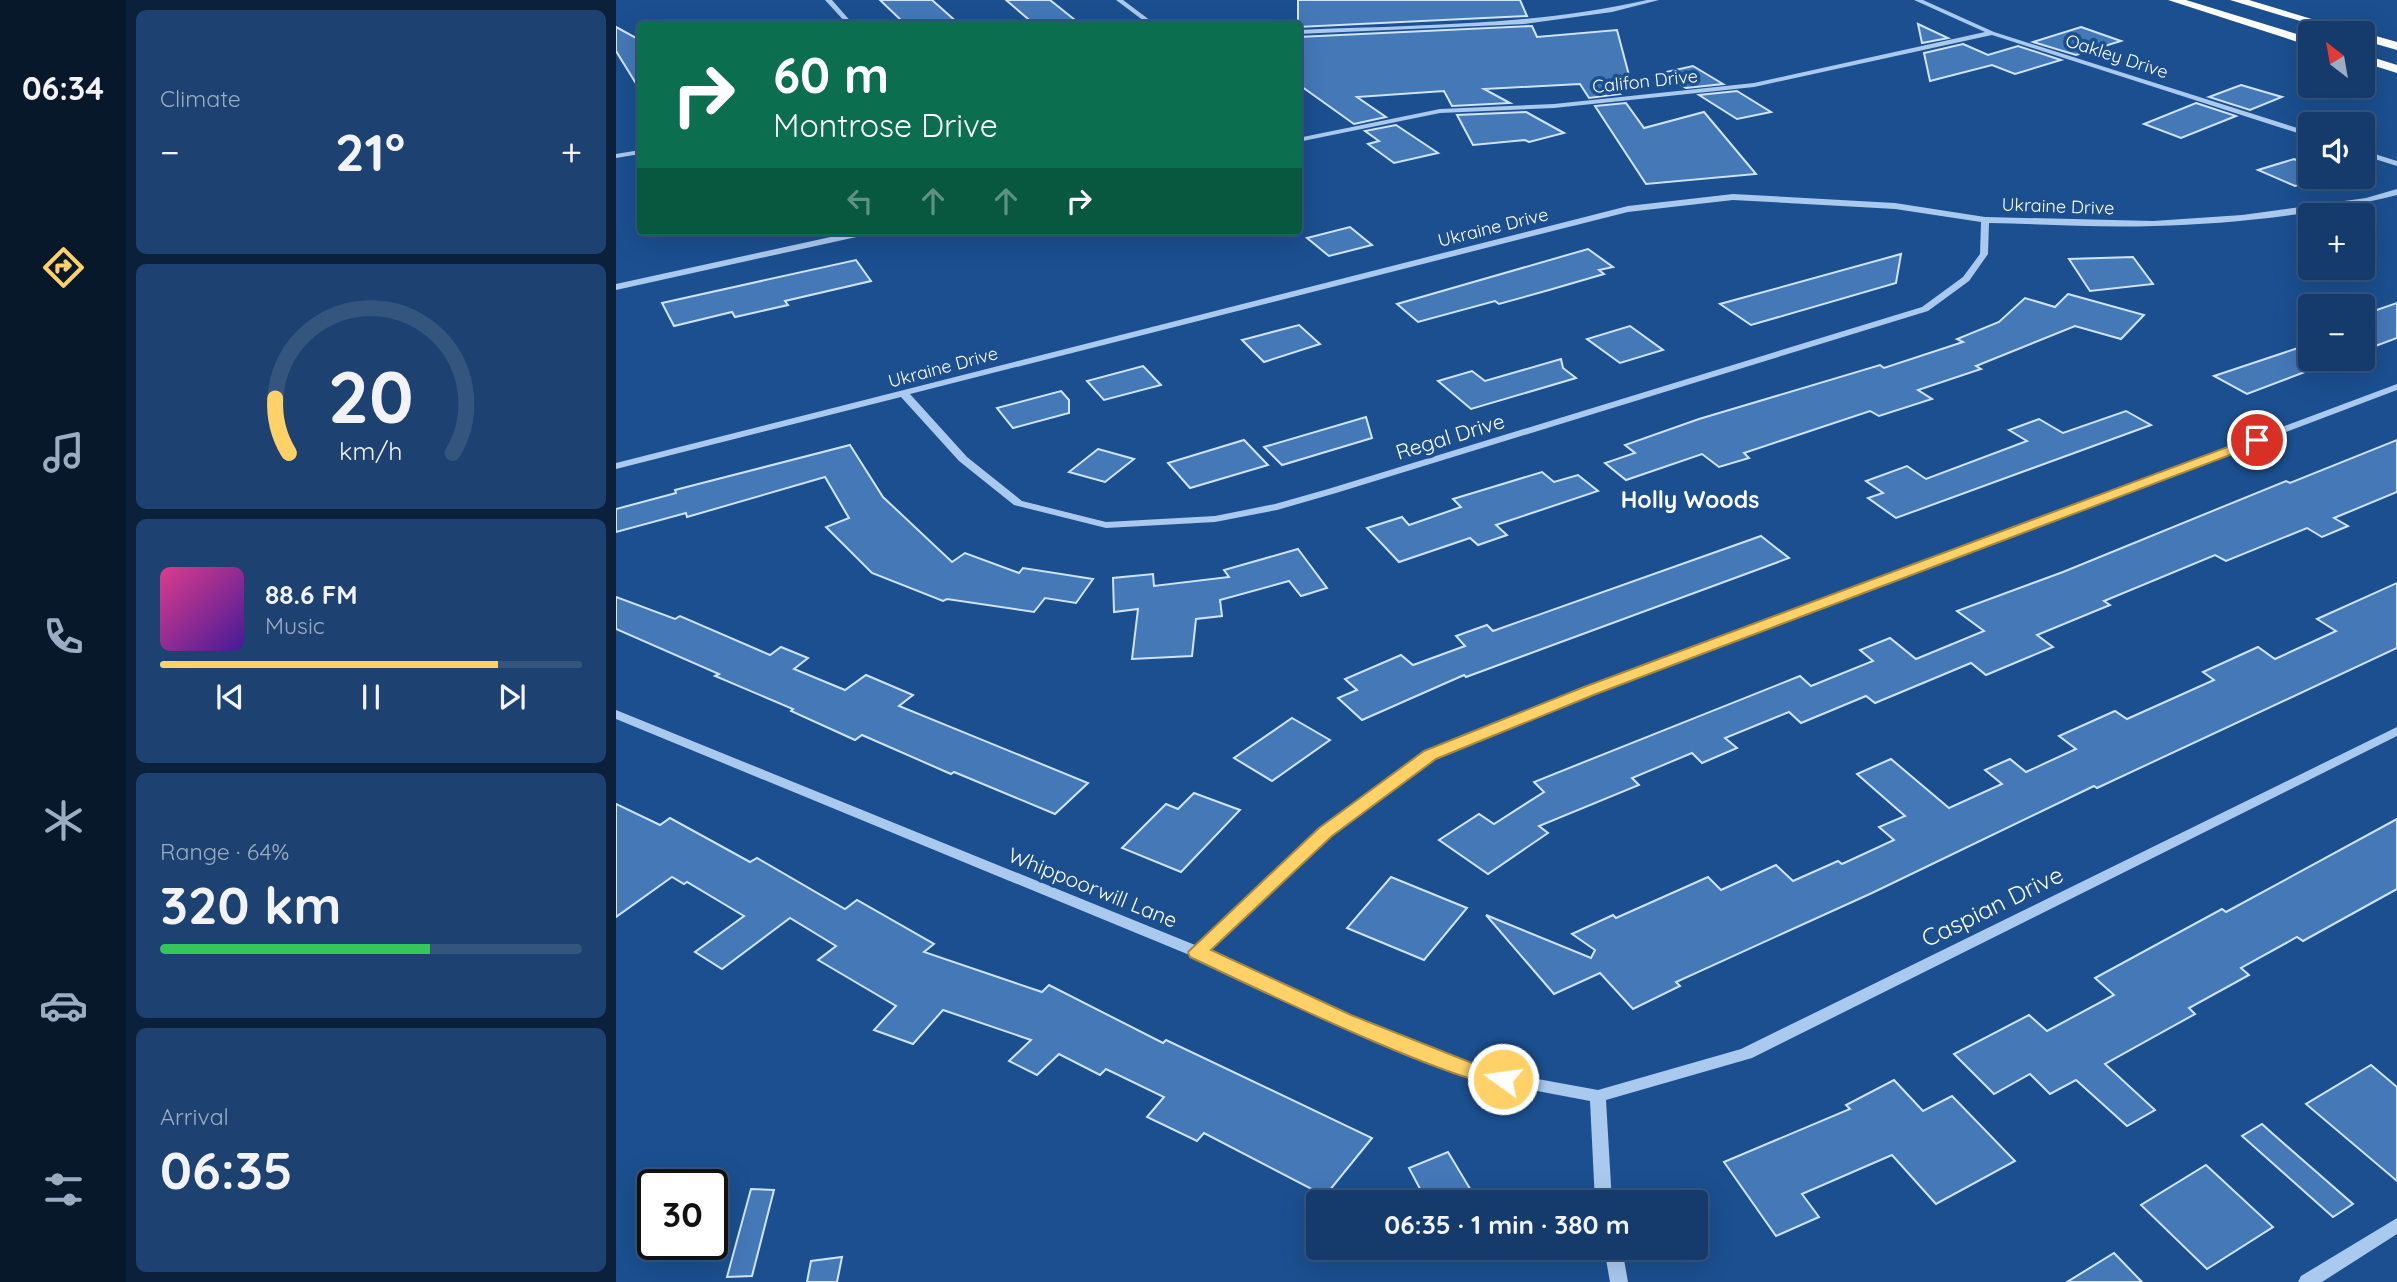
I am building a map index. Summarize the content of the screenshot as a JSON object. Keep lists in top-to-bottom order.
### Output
{
  "streets": {
    "street": [
      "Oakley Drive",
      "Califon Drive",
      "Ukraine Drive",
      "Regal Drive",
      "Whippoorwill Lane",
      "Caspian Drive"
    ]
  },
  "crossings": [
    ["Oakley Drive", "Califon Drive"],
    ["Ukraine Drive", "Regal Drive"],
    ["Whippoorwill Lane", "Caspian Drive"]
  ],
  "districts": ["Holly Woods"],
  "north": "top left",
  "page": {
    "tabs": "06:34",
    "tile": [
      "Climate",
      ["Range · 64%", "320 km"],
      ["Arrival", "06:35"]
    ],
    "map_buttons": ["+", "−"],
    "turn": ["60 m", "Montrose Drive"],
    "heat": ["−", "21°", "+"],
    "song": ["88.6 FM", "Music"],
    "limit": "30",
    "trip": "06:35 · 1 min · 380 m",
    "gauge": ["20", "km/h"]
  }
}
